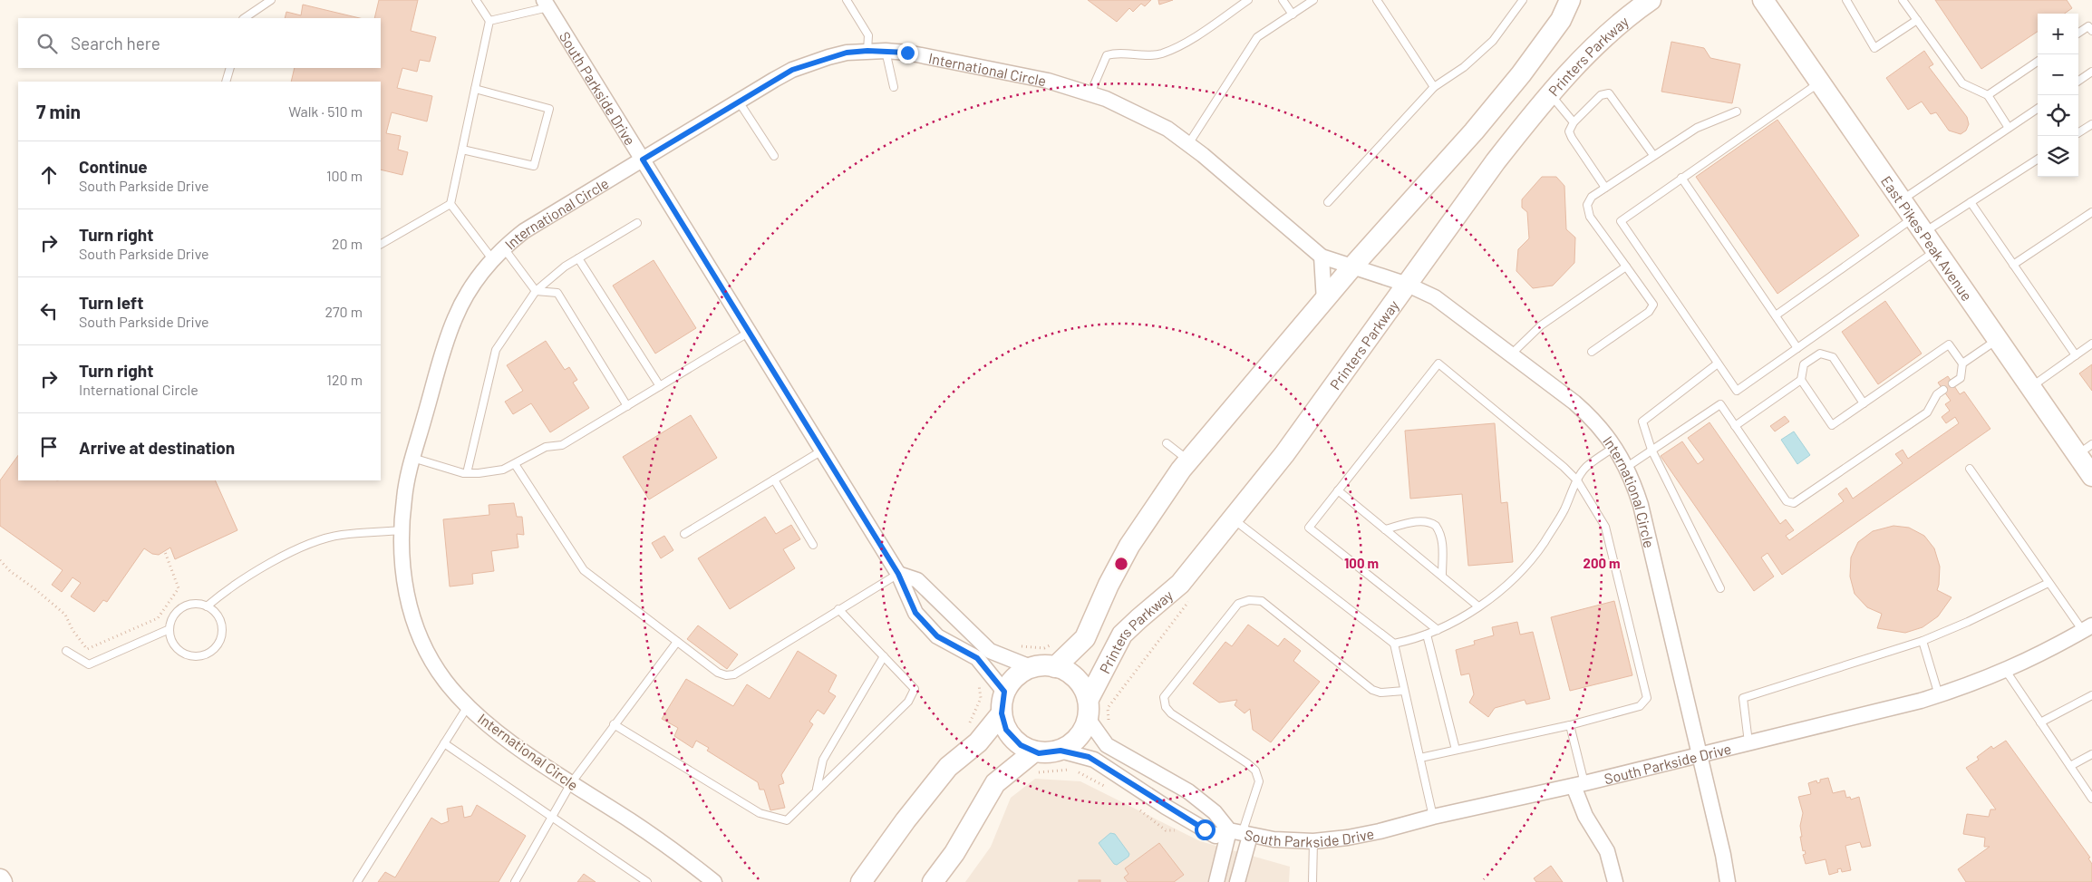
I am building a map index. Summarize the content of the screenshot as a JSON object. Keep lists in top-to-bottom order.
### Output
{
  "streets": {
    "main road": ["Printers Parkway", "South Parkside Drive", "East Pikes Peak Avenue"],
    "street": ["International Circle"]
  },
  "crossings": [
    ["Printers Parkway", "International Circle"],
    ["Printers Parkway", "South Parkside Drive"],
    ["International Circle", "South Parkside Drive"]
  ],
  "page": {
    "map_buttons": ["+", "−"],
    "search": "Search here",
    "heading": ["7 min", "Walk · 510 m"],
    "list": [
      ["Continue", "South Parkside Drive", "100 m"],
      ["Turn right", "South Parkside Drive", "20 m"],
      ["Turn left", "South Parkside Drive", "270 m"],
      ["Turn right", "International Circle", "120 m"],
      "Arrive at destination"
    ]
  },
  "rings": ["100 m", "200 m"]
}
